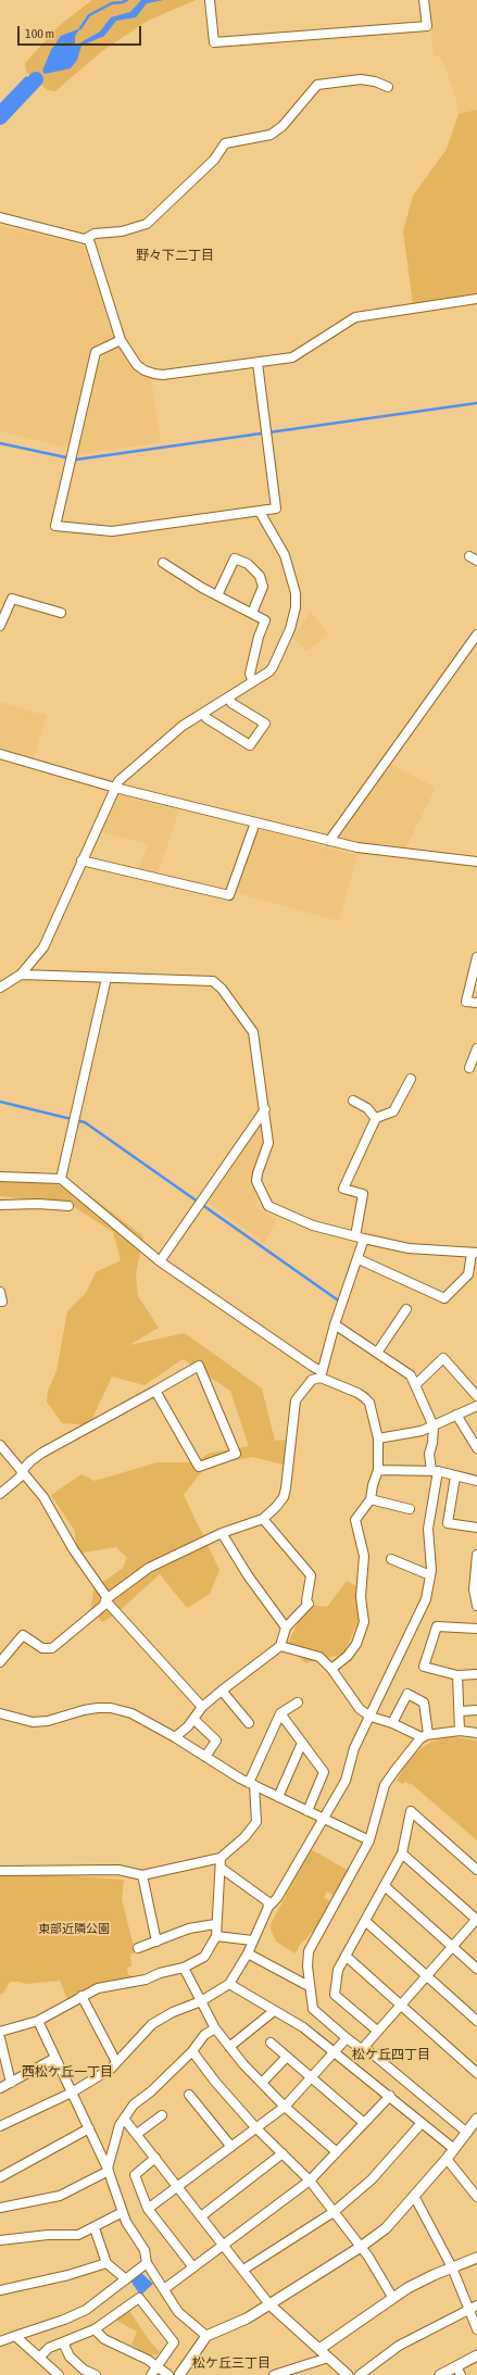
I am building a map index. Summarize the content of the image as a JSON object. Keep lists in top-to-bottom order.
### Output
{
  "districts": [
    "野々下二丁目",
    "松ケ丘四丁目",
    "西松ケ丘一丁目",
    "松ケ丘三丁目"
  ],
  "parks": ["東部近隣公園"],
  "scale_bar": "100 m"
}
